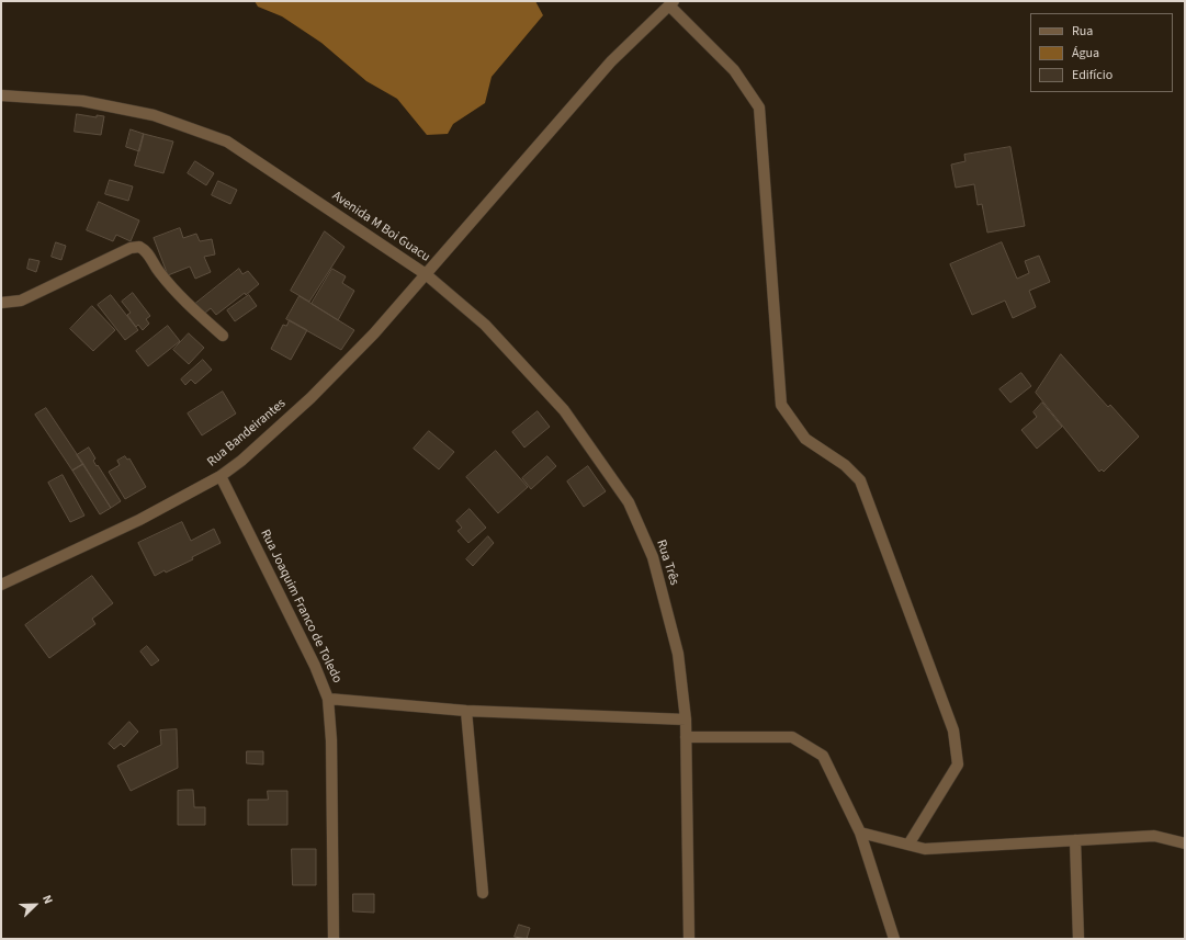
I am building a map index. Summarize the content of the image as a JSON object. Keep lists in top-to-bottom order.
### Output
{
  "streets": {
    "street": [
      "Avenida M Boi Guacu",
      "Rua Bandeirantes",
      "Rua Três",
      "Rua Joaquim Franco de Toledo"
    ]
  },
  "crossings": [
    ["Avenida M Boi Guacu", "Rua Bandeirantes"],
    ["Avenida M Boi Guacu", "Rua Três"],
    ["Rua Bandeirantes", "Rua Três"],
    ["Rua Bandeirantes", "Rua Joaquim Franco de Toledo"]
  ],
  "legend": ["Rua", "Água", "Edifício"],
  "north": "top right"
}
